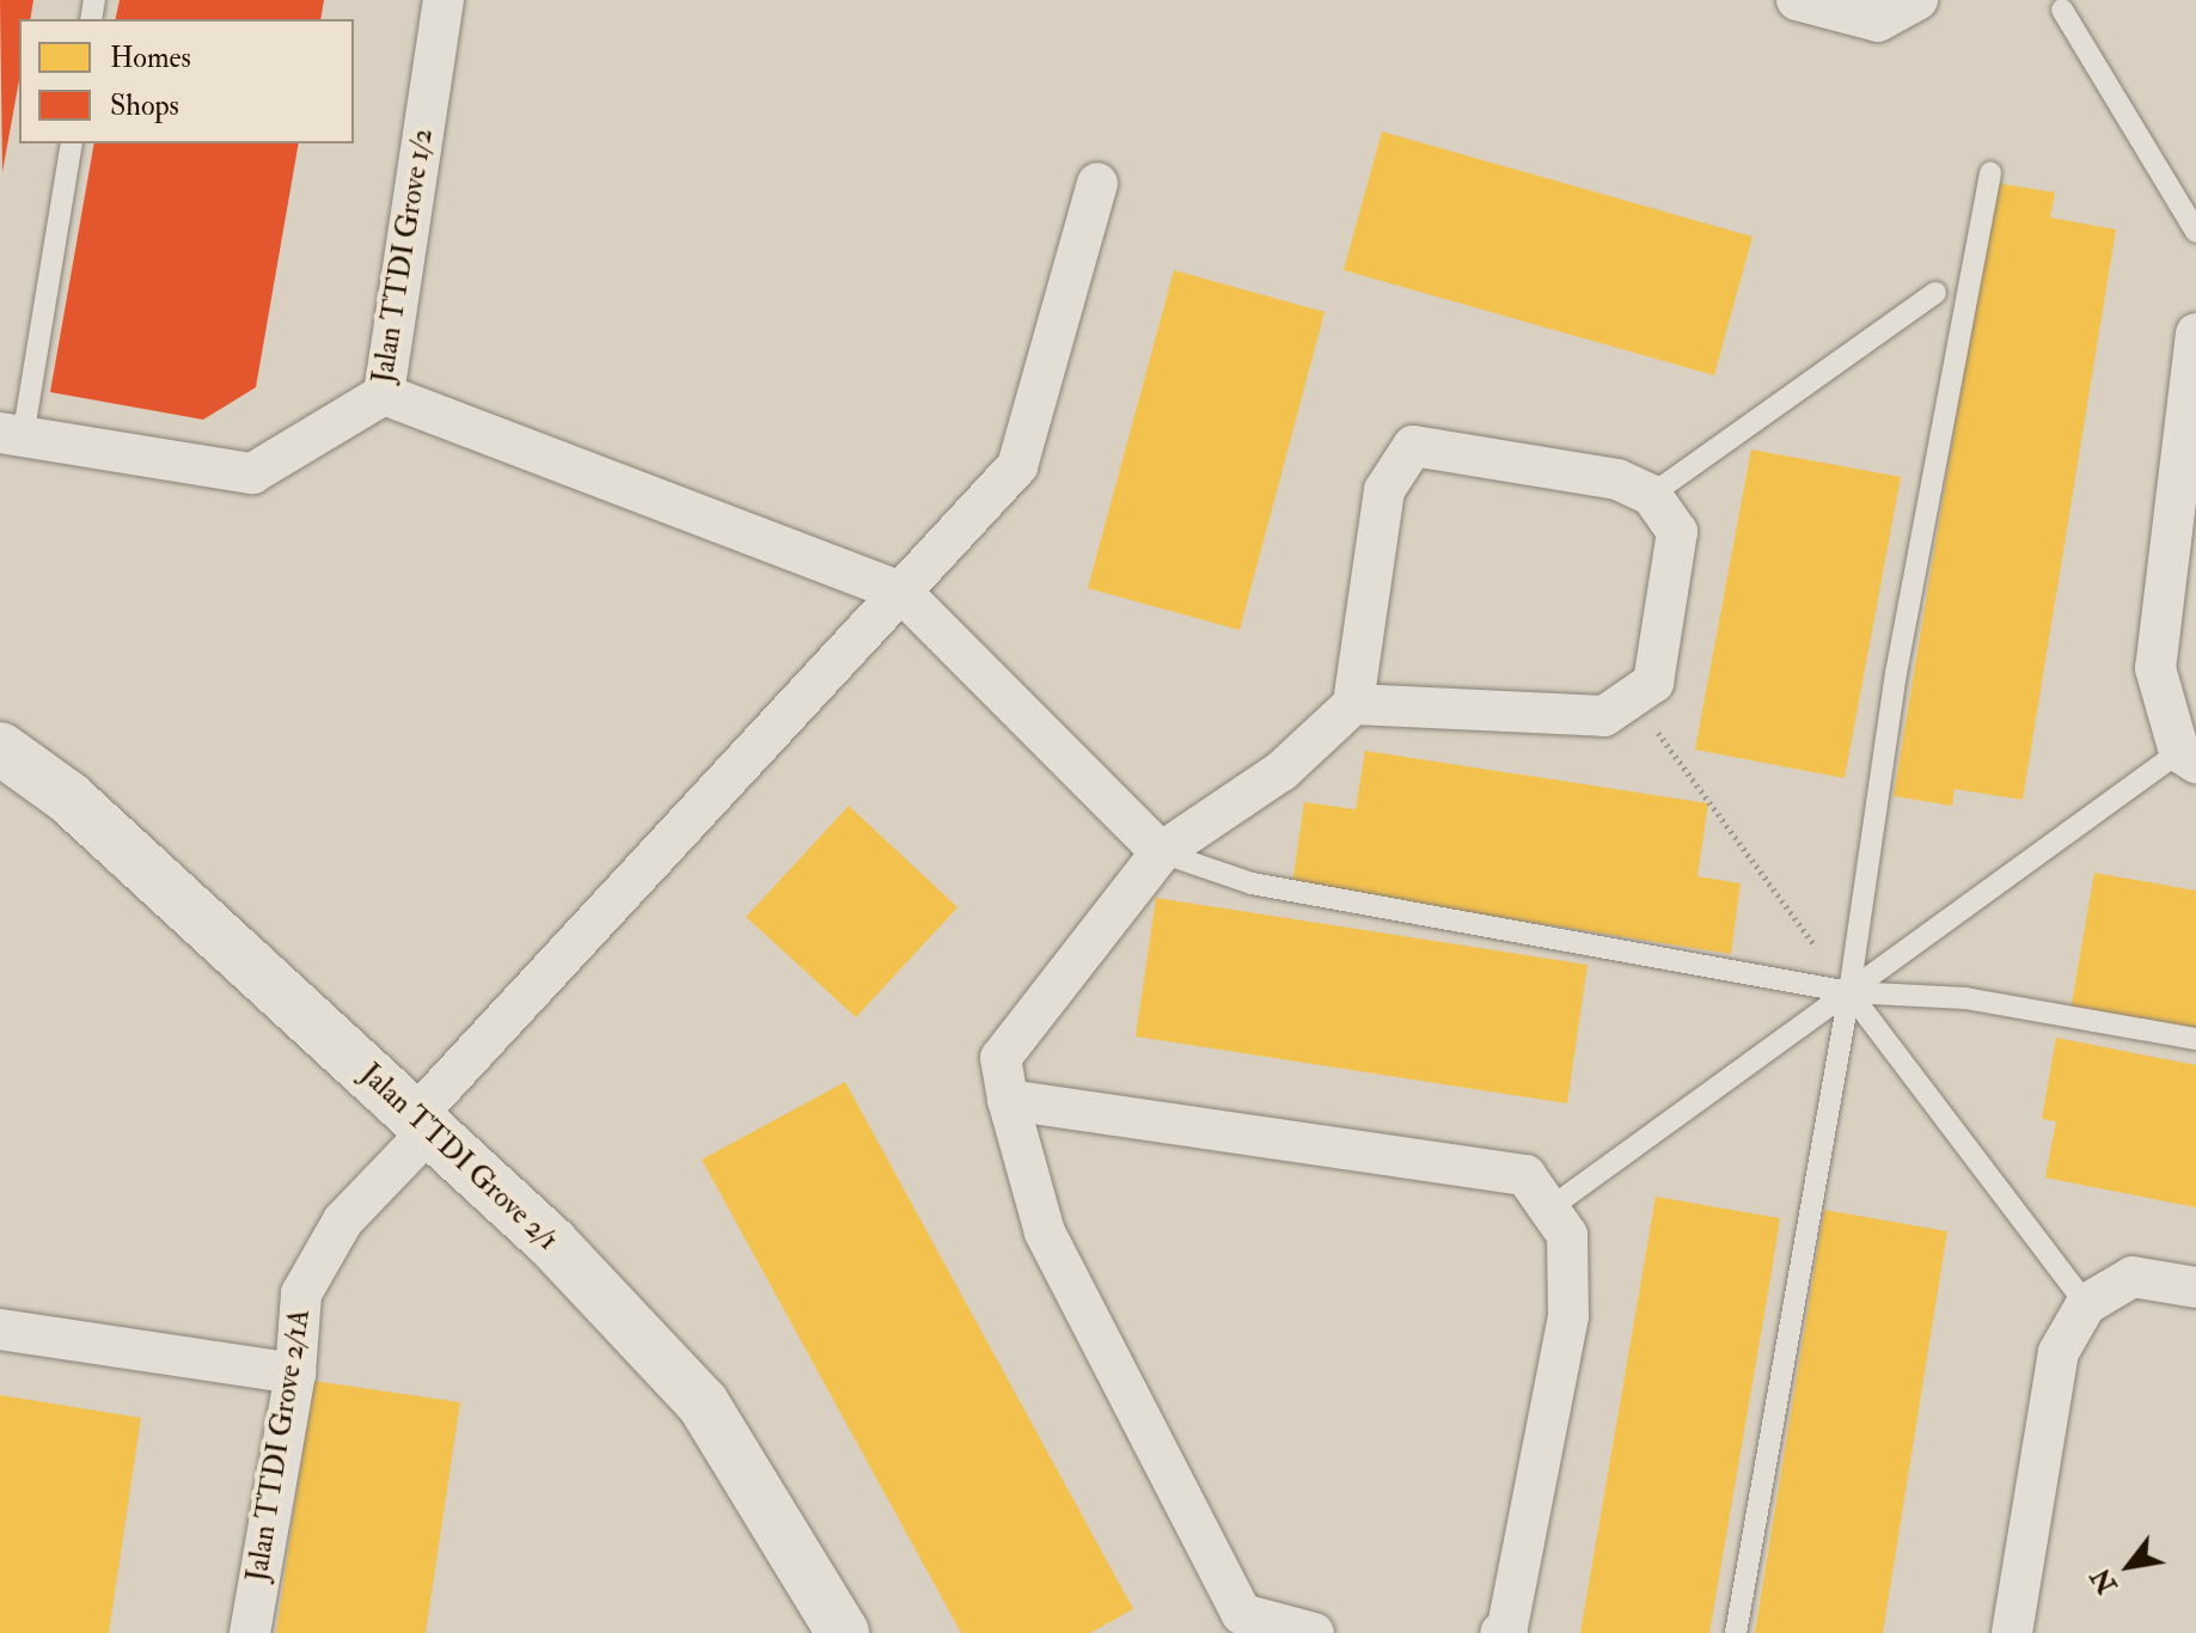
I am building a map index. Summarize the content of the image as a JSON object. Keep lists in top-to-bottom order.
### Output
{
  "streets": {
    "street": ["Jalan TTDI Grove 1/2", "Jalan TTDI Grove 2/1", "Jalan TTDI Grove 2/1A"]
  },
  "crossings": [
    ["Jalan TTDI Grove 2/1", "Jalan TTDI Grove 2/1A"]
  ],
  "legend": ["Homes", "Shops"],
  "north": "bottom left"
}
